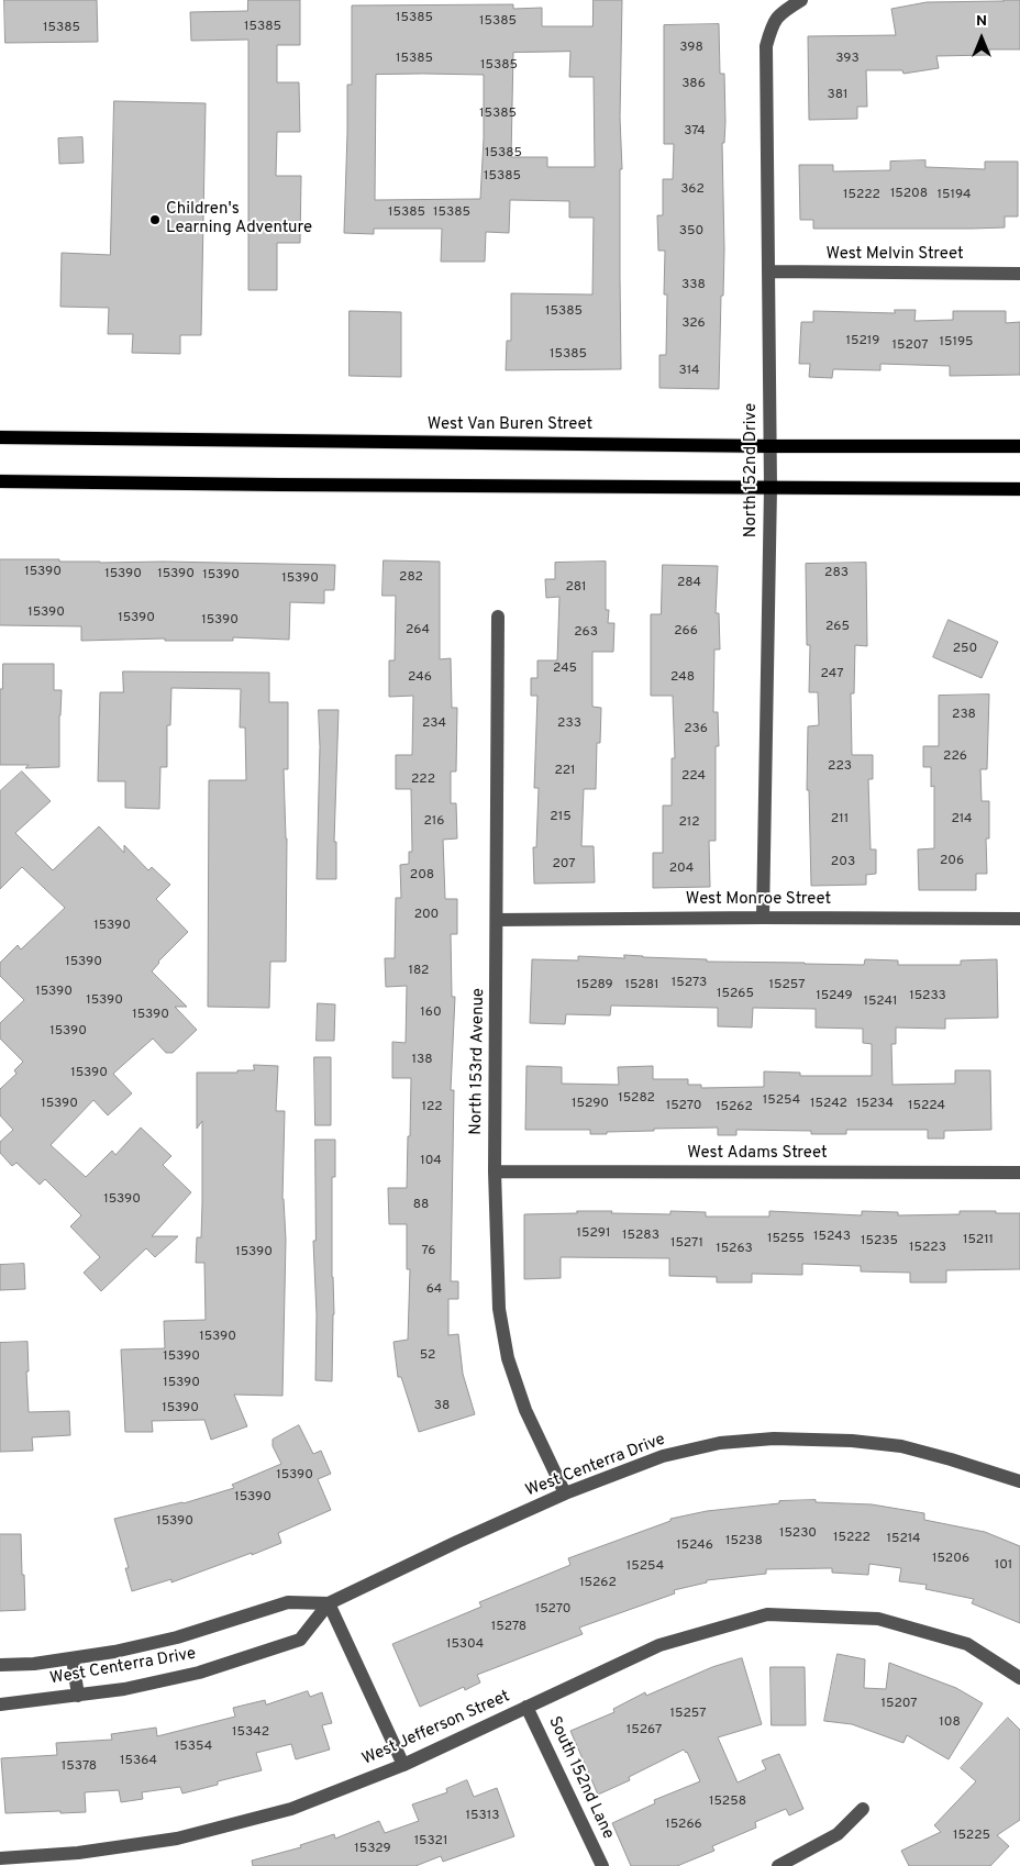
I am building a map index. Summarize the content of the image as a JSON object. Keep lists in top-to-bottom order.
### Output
{
  "streets": {
    "main road": ["West Van Buren Street"],
    "street": [
      "West Melvin Street",
      "North 152nd Drive",
      "West Monroe Street",
      "North 153rd Avenue",
      "West Adams Street",
      "West Centerra Drive",
      "West Jefferson Street",
      "South 152nd Lane"
    ]
  },
  "crossings": [
    ["West Melvin Street", "North 152nd Drive"],
    ["West Van Buren Street", "North 152nd Drive"],
    ["North 152nd Drive", "West Monroe Street"],
    ["West Monroe Street", "North 153rd Avenue"],
    ["North 153rd Avenue", "West Adams Street"],
    ["North 153rd Avenue", "West Centerra Drive"],
    ["West Jefferson Street", "South 152nd Lane"]
  ],
  "places": ["Children's Learning Adventure"],
  "house_numbers": [
    "15385",
    "15385",
    "15385",
    "15385",
    "398",
    "15385",
    "393",
    "15385",
    "386",
    "381",
    "15385",
    "374",
    "15385",
    "15385",
    "362",
    "15208",
    "15222",
    "15194",
    "15385",
    "15385",
    "350",
    "338",
    "15385",
    "326",
    "15219",
    "15195",
    "15207",
    "15385",
    "314",
    "15390",
    "283",
    "15390",
    "15390",
    "15390",
    "282",
    "15390",
    "284",
    "281",
    "15390",
    "15390",
    "15390",
    "265",
    "264",
    "266",
    "263",
    "250",
    "245",
    "247",
    "246",
    "248",
    "238",
    "234",
    "233",
    "236",
    "226",
    "223",
    "221",
    "224",
    "222",
    "215",
    "211",
    "214",
    "216",
    "212",
    "206",
    "203",
    "207",
    "204",
    "208",
    "200",
    "15390",
    "15390",
    "182",
    "15273",
    "15289",
    "15281",
    "15257",
    "15390",
    "15265",
    "15249",
    "15233",
    "15390",
    "15241",
    "160",
    "15390",
    "15390",
    "138",
    "15390",
    "15282",
    "15254",
    "15390",
    "15290",
    "15242",
    "15234",
    "15270",
    "15224",
    "122",
    "15262",
    "104",
    "15390",
    "88",
    "15291",
    "15283",
    "15243",
    "15255",
    "15211",
    "15235",
    "15271",
    "15223",
    "15263",
    "76",
    "15390",
    "64",
    "15390",
    "52",
    "15390",
    "15390",
    "38",
    "15390",
    "15390",
    "15390",
    "15390",
    "15230",
    "15222",
    "15214",
    "15238",
    "15246",
    "15206",
    "101",
    "15254",
    "15262",
    "15270",
    "15278",
    "15304",
    "15207",
    "15257",
    "108",
    "15267",
    "15342",
    "15354",
    "15364",
    "15378",
    "15258",
    "15313",
    "15266",
    "15225",
    "15321",
    "15329"
  ],
  "north": "top"
}
